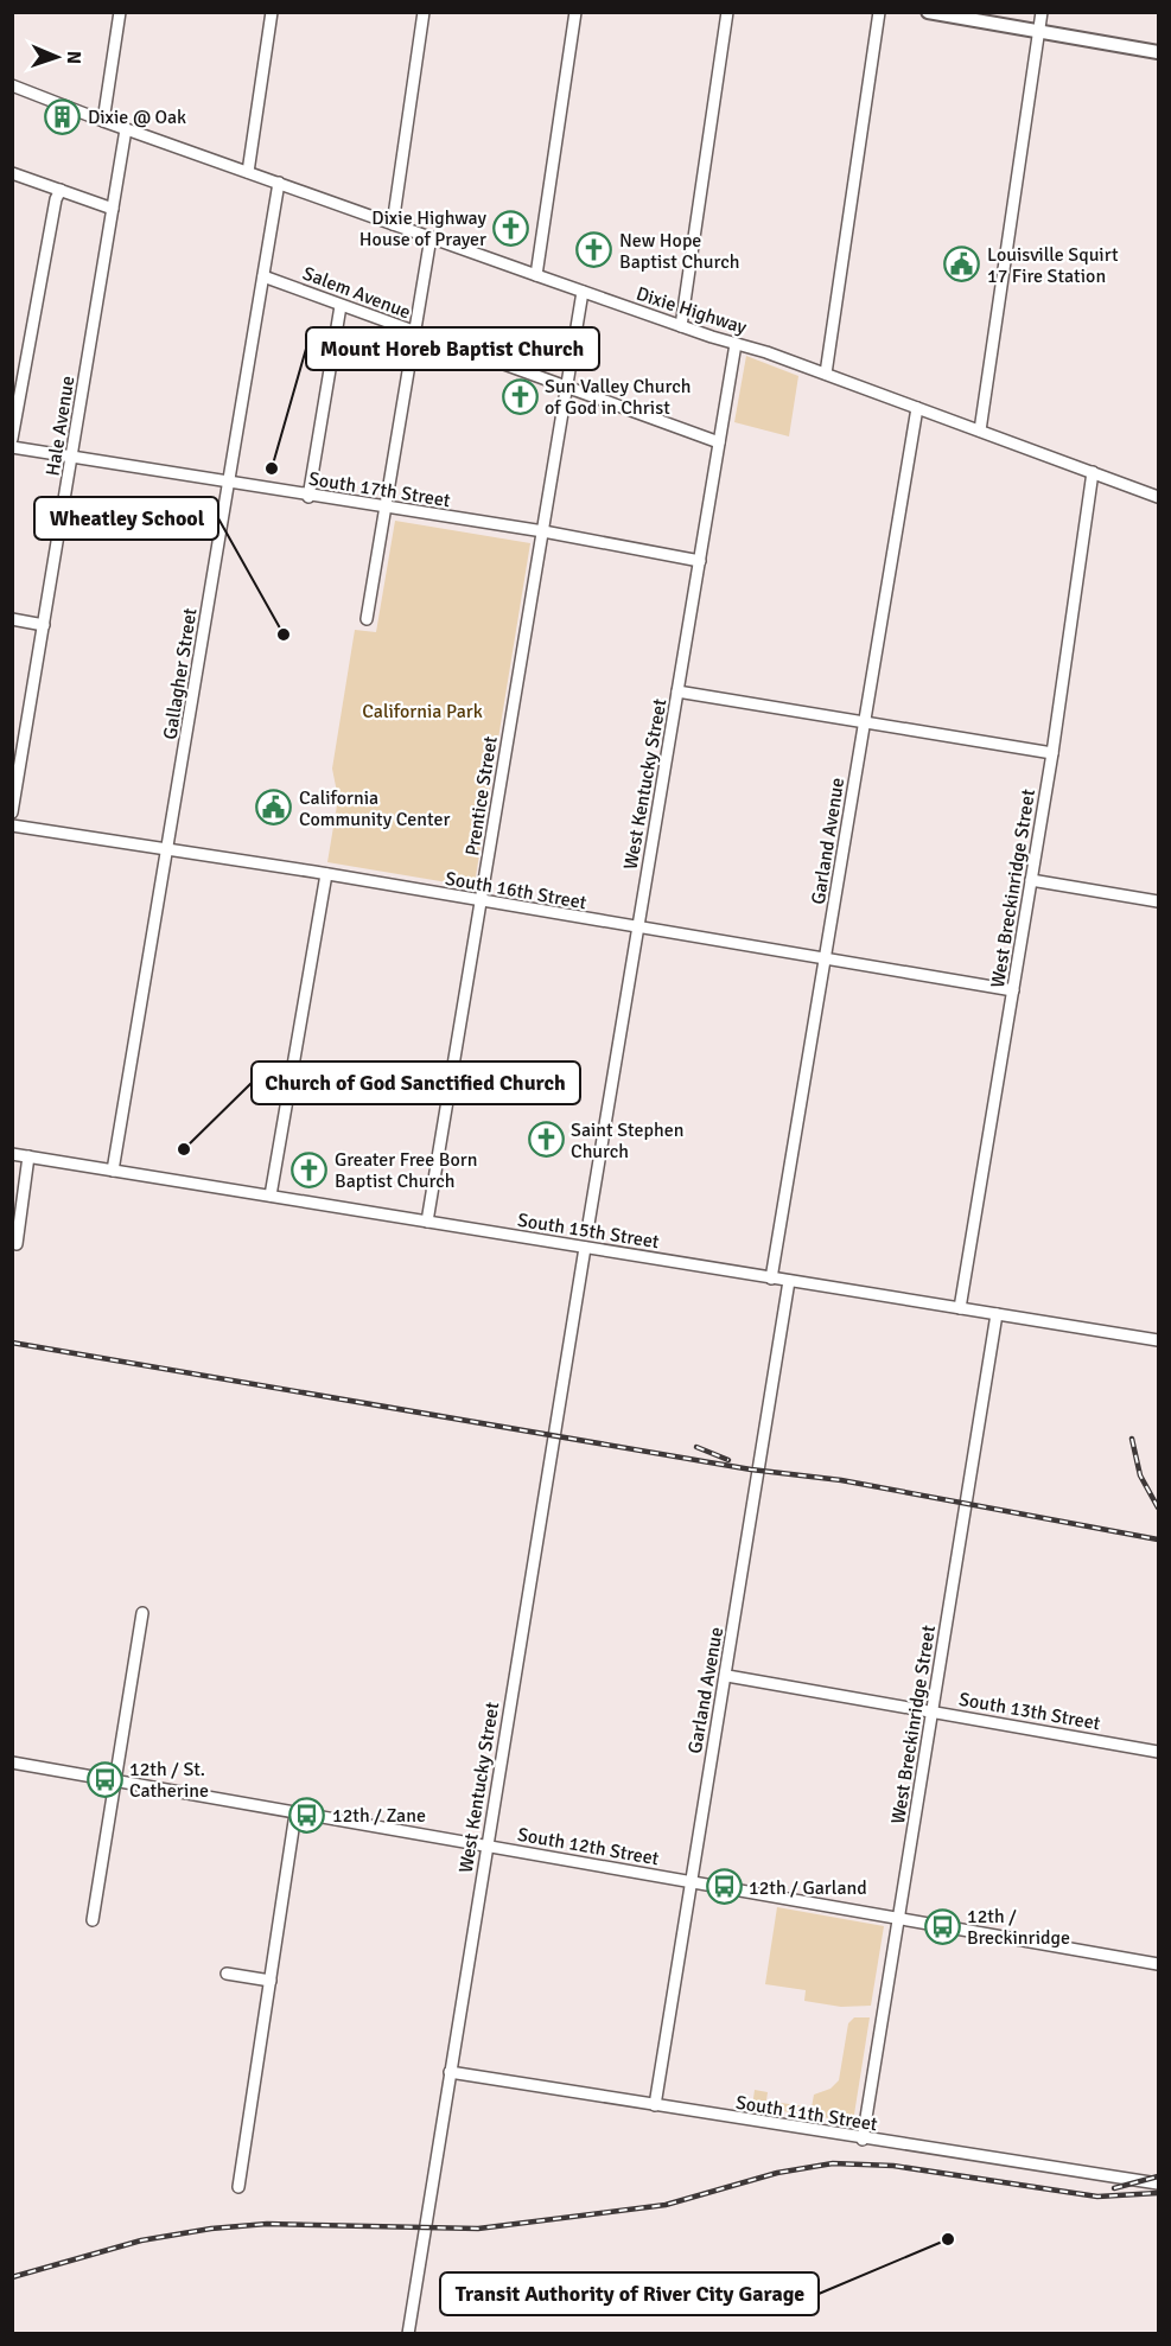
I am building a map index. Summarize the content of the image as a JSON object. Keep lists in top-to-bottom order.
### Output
{
  "streets": {
    "street": [
      "Salem Avenue",
      "Dixie Highway",
      "Hale Avenue",
      "South 17th Street",
      "Gallagher Street",
      "West Kentucky Street",
      "Prentice Street",
      "Garland Avenue",
      "West Breckinridge Street",
      "South 16th Street",
      "South 15th Street",
      "South 13th Street",
      "South 12th Street",
      "South 11th Street"
    ]
  },
  "crossings": [
    ["Salem Avenue", "Gallagher Street"],
    ["Salem Avenue", "West Kentucky Street"],
    ["Salem Avenue", "Prentice Street"],
    ["Dixie Highway", "Hale Avenue"],
    ["Dixie Highway", "Gallagher Street"],
    ["Dixie Highway", "West Kentucky Street"],
    ["Dixie Highway", "Prentice Street"],
    ["Dixie Highway", "Garland Avenue"],
    ["Dixie Highway", "West Breckinridge Street"],
    ["Hale Avenue", "South 17th Street"],
    ["South 17th Street", "Gallagher Street"],
    ["South 17th Street", "West Kentucky Street"],
    ["South 17th Street", "Prentice Street"],
    ["Gallagher Street", "South 16th Street"],
    ["Gallagher Street", "South 15th Street"],
    ["West Kentucky Street", "South 16th Street"],
    ["West Kentucky Street", "South 15th Street"],
    ["West Kentucky Street", "South 12th Street"],
    ["West Kentucky Street", "South 11th Street"],
    ["Prentice Street", "South 16th Street"],
    ["Prentice Street", "South 15th Street"],
    ["Garland Avenue", "South 16th Street"],
    ["Garland Avenue", "South 15th Street"],
    ["Garland Avenue", "South 13th Street"],
    ["Garland Avenue", "South 12th Street"],
    ["Garland Avenue", "South 11th Street"],
    ["West Breckinridge Street", "South 16th Street"],
    ["West Breckinridge Street", "South 15th Street"],
    ["West Breckinridge Street", "South 13th Street"],
    ["West Breckinridge Street", "South 12th Street"],
    ["West Breckinridge Street", "South 11th Street"]
  ],
  "parks": ["California Park"],
  "places": {
    "building": ["Dixie @ Oak"],
    "church": [
      "Dixie Highway House of Prayer",
      "New Hope Baptist Church",
      "Sun Valley Church of God in Christ",
      "Saint Stephen Church",
      "Greater Free Born Baptist Church"
    ],
    "public building": ["Louisville Squirt 17 Fire Station", "California Community Center"],
    "other": [
      "Mount Horeb Baptist Church",
      "Wheatley School",
      "Church of God Sanctified Church",
      "Transit Authority of River City Garage"
    ],
    "bus stop": [
      "12th / St. Catherine",
      "12th / Zane",
      "12th / Garland",
      "12th / Breckinridge"
    ]
  },
  "north": "right"
}
